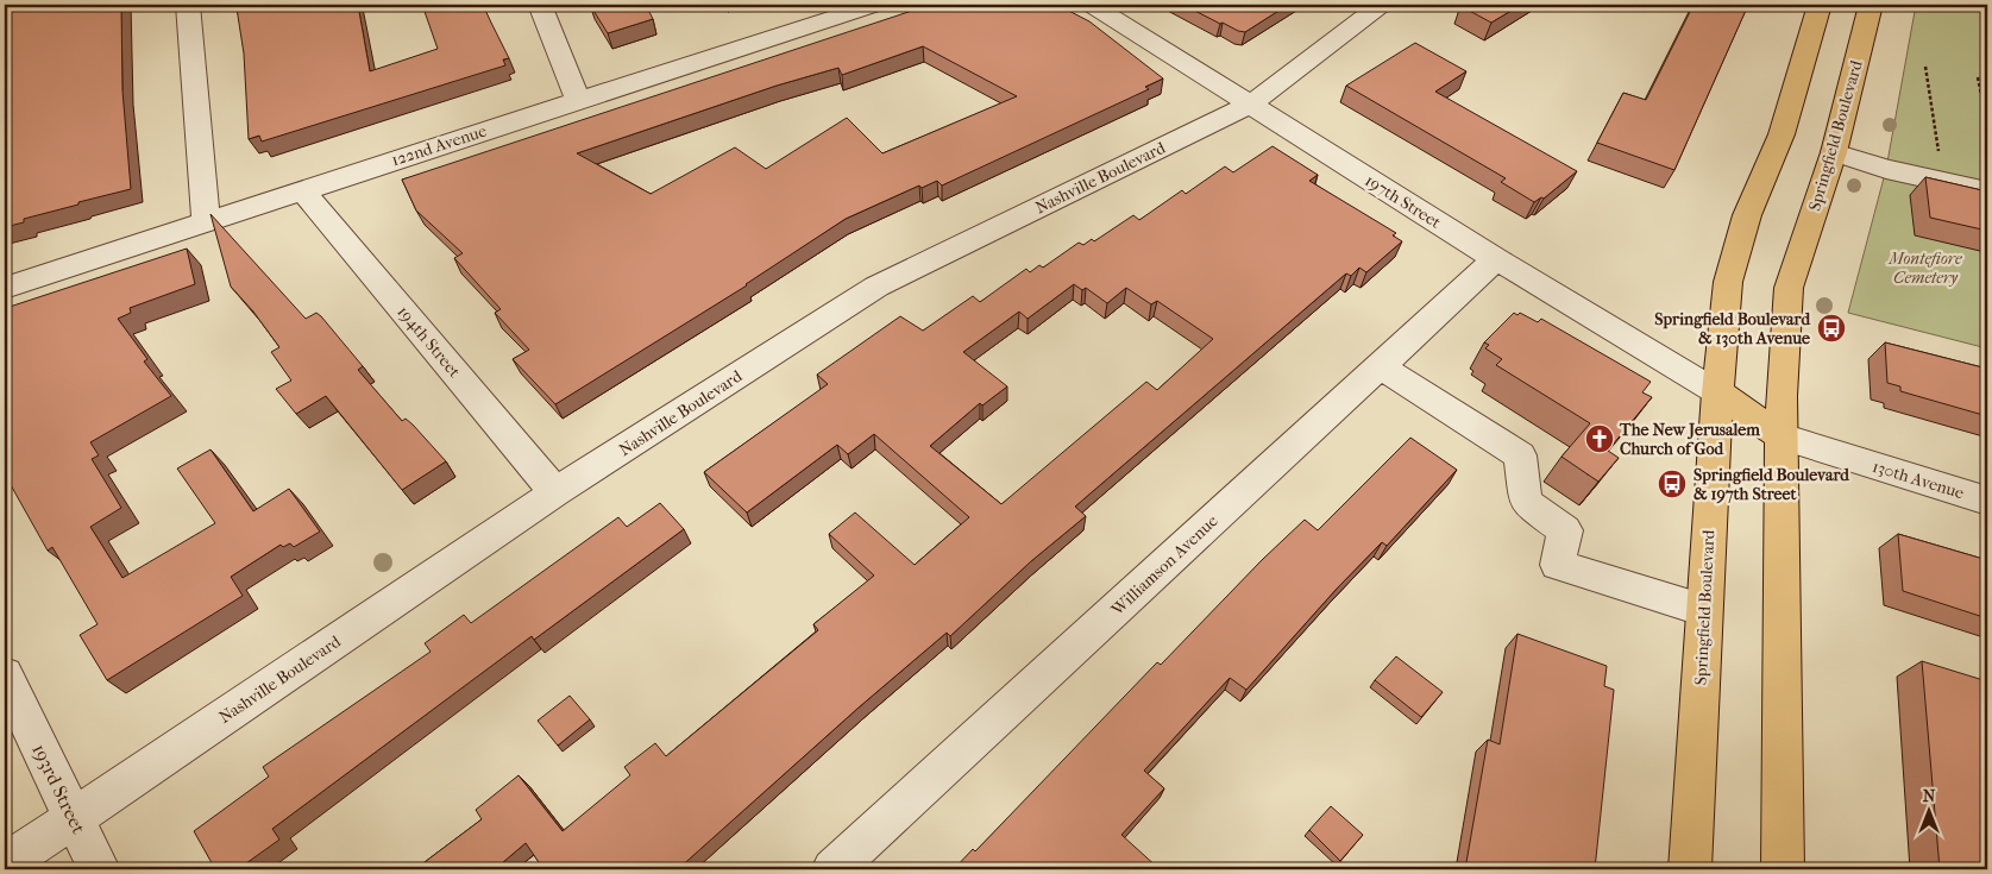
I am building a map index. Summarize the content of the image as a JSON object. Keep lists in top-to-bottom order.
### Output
{
  "streets": {
    "main road": ["Springfield Boulevard"],
    "street": [
      "122nd Avenue",
      "Nashville Boulevard",
      "197th Street",
      "194th Street",
      "130th Avenue",
      "Williamson Avenue",
      "193rd Street"
    ]
  },
  "crossings": [
    ["Springfield Boulevard", "197th Street"],
    ["Springfield Boulevard", "130th Avenue"],
    ["122nd Avenue", "194th Street"],
    ["Nashville Boulevard", "197th Street"],
    ["Nashville Boulevard", "194th Street"],
    ["Nashville Boulevard", "193rd Street"],
    ["197th Street", "Williamson Avenue"]
  ],
  "parks": ["Montefiore Cemetery"],
  "places": {
    "bus stop": ["Springfield Boulevard & 130th Avenue", "Springfield Boulevard & 197th Street"],
    "church": ["The New Jerusalem Church of God"]
  },
  "north": "top"
}
